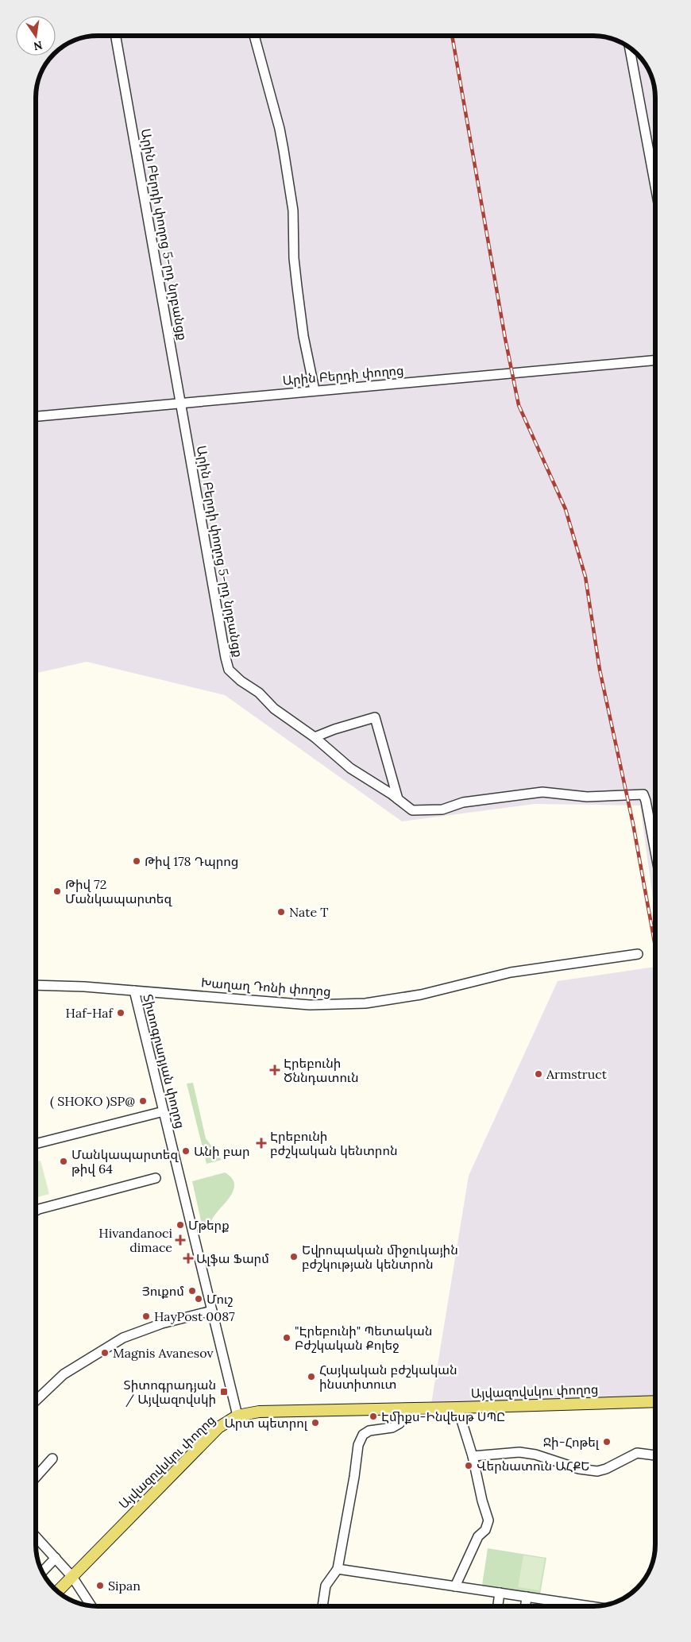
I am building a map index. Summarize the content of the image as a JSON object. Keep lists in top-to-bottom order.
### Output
{
  "streets": {
    "main road": ["Այվազովսկու փողոց"],
    "street": [
      "Արին Բերդի փողոց 5-րդ նրբանցք",
      "Արին Բերդի փողոց",
      "Խաղաղ Դոնի փողոց",
      "Տիտոգրադյան փողոց"
    ]
  },
  "crossings": [
    ["Արին Բերդի փողոց 5-րդ նրբանցք", "Արին Բերդի փողոց"],
    ["Խաղաղ Դոնի փողոց", "Տիտոգրադյան փողոց"],
    ["Տիտոգրադյան փողոց", "Այվազովսկու փողոց"]
  ],
  "places": {
    "other": [
      "Թիվ 178 Դպրոց",
      "Թիվ 72 Մանկապարտեզ",
      "Nate T",
      "Haf-Haf",
      "Armstruct",
      "( SHOKO )SP@",
      "Անի բար",
      "Մանկապարտեզ թիվ 64",
      "Մթերք",
      "Եվրոպական միջուկային բժշկության կենտրոն",
      "Յուքոմ",
      "Մուշ",
      "HayPost 0087",
      "\"Էրեբունի\" Պետական Բժշկական Քոլեջ",
      "Magnis Avanesov",
      "Հայկական բժշկական ինստիտուտ",
      "Էմիքս-Ինվեսթ ՍՊԸ",
      "Արտ պետրոլ",
      "Ջի-Հոթել",
      "Վերնատուն ԱՀՔԵ",
      "Sipan"
    ],
    "health": [
      "Էրեբունի Ծննդատուն",
      "Էրեբունի բժշկական կենտրոն",
      "Hivandanoci dimace",
      "Ալֆա Ֆարմ"
    ],
    "transit": ["Տիտոգրադյան / Այվազովսկի"]
  },
  "north": "bottom"
}
